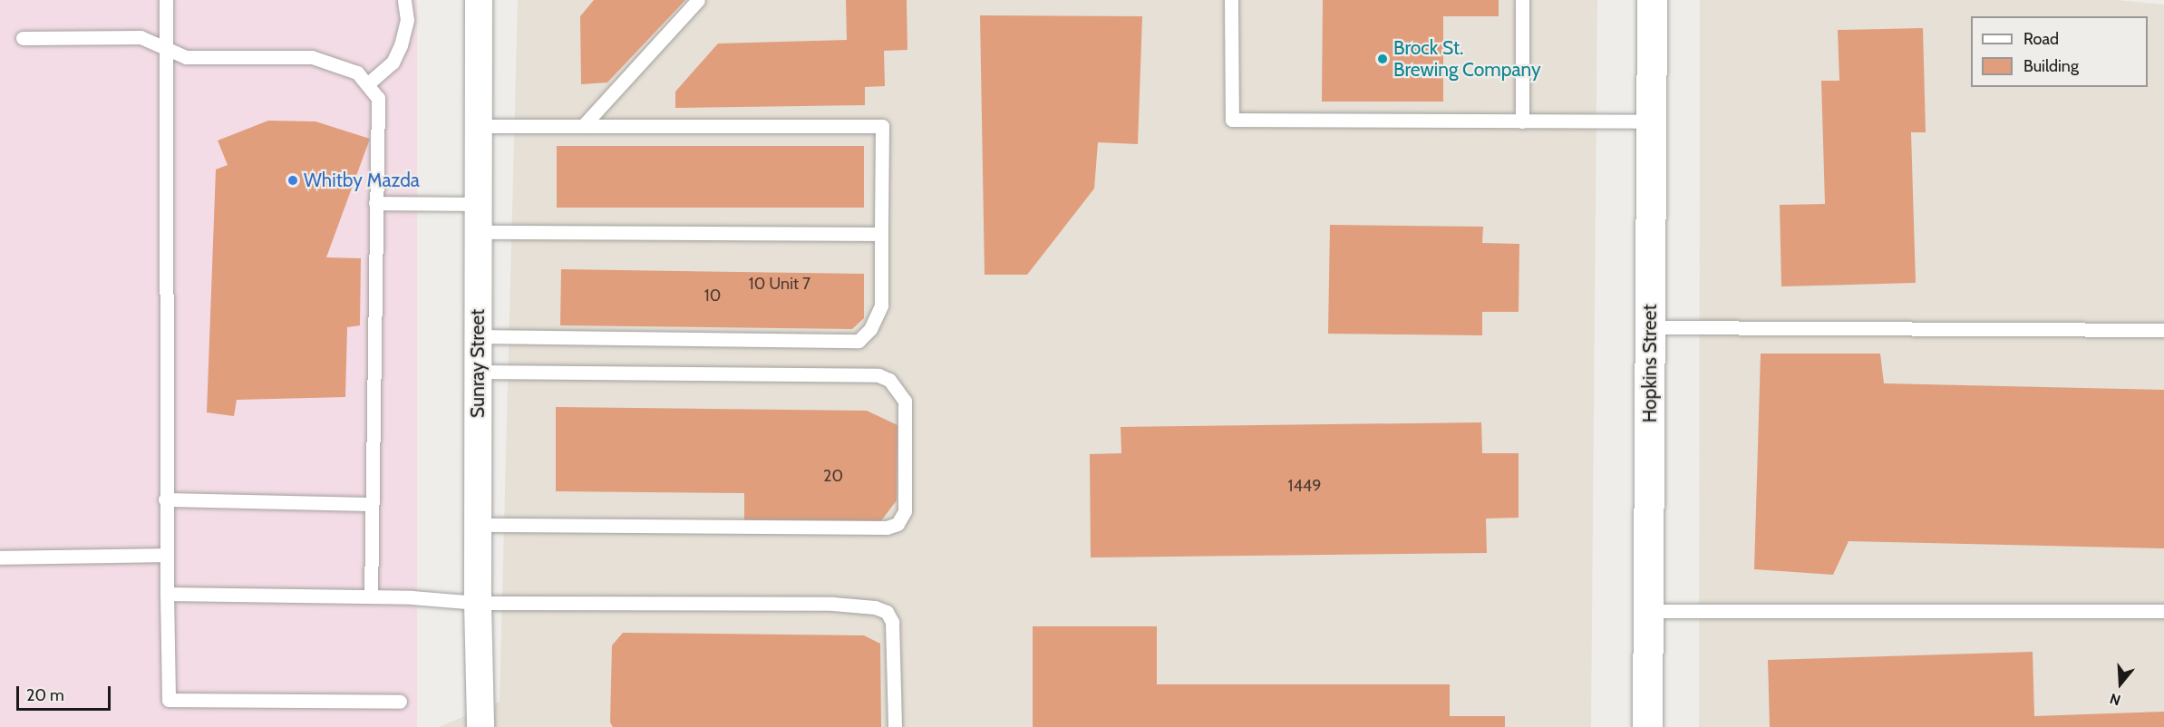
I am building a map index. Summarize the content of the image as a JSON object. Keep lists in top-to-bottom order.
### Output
{
  "streets": {
    "main road": ["Hopkins Street"],
    "street": ["Sunray Street"]
  },
  "places": ["Brock St. Brewing Company", "Whitby Mazda"],
  "house_numbers": [
    "10 Unit 7",
    "10",
    "20",
    "1449"
  ],
  "legend": ["Road", "Building"],
  "scale_bar": "20 m",
  "north": "bottom"
}
